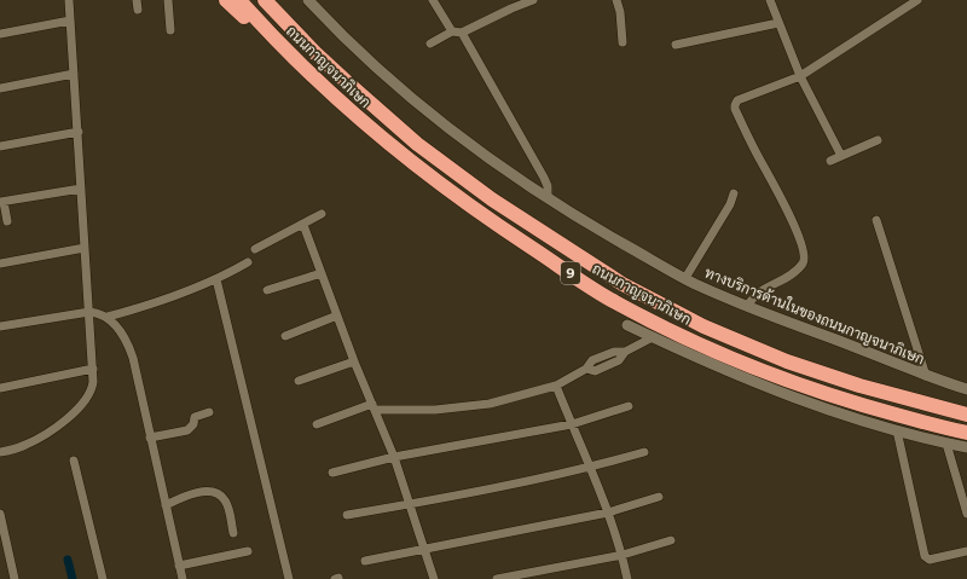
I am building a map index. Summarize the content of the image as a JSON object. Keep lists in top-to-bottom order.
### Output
{
  "streets": {
    "highway": ["ถนนกาญจนาภิเษก", "9"],
    "main road": ["ทางบริการด้านในของถนนกาญจนาภิเษก"]
  }
}
